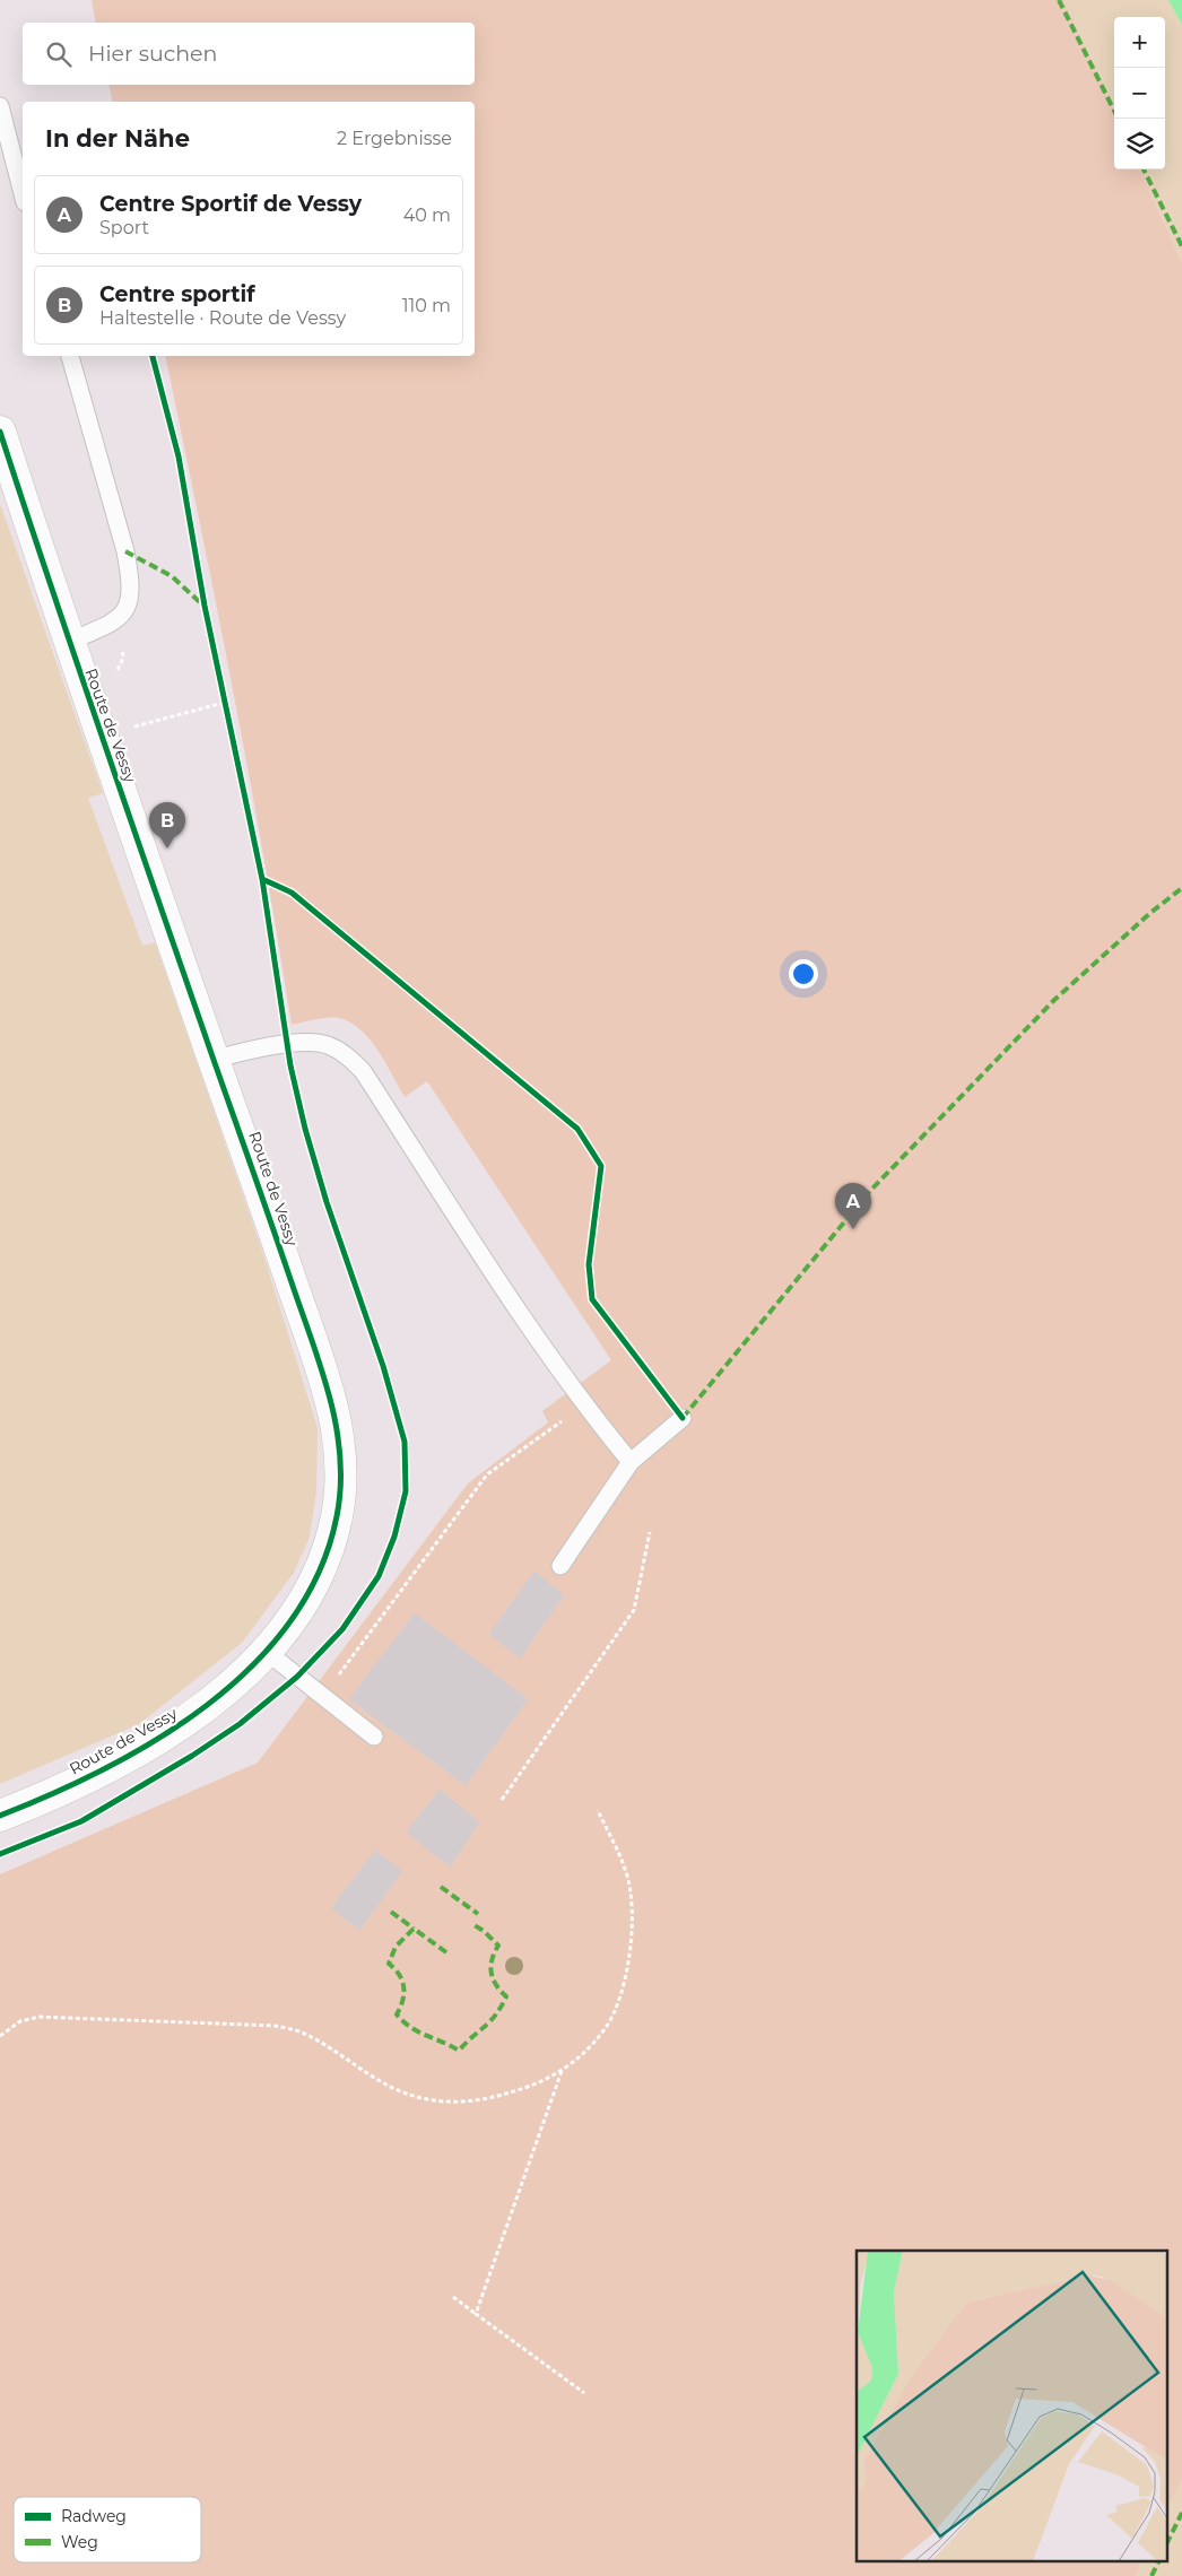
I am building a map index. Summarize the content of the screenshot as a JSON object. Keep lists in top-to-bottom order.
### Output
{
  "streets": {
    "street": ["Route de Vessy"]
  },
  "legend": ["Radweg", "Weg"],
  "page": {
    "map_buttons": ["+", "−"],
    "search": "Hier suchen",
    "heading": ["In der Nähe", "2 Ergebnisse"],
    "list": [
      {
        "mark": "A",
        "name": "Centre Sportif de Vessy",
        "note": "Sport",
        "value": "40 m"
      },
      {
        "mark": "B",
        "name": "Centre sportif",
        "note": "Haltestelle · Route de Vessy",
        "value": "110 m"
      }
    ],
    "pins": ["B", "A"]
  }
}
